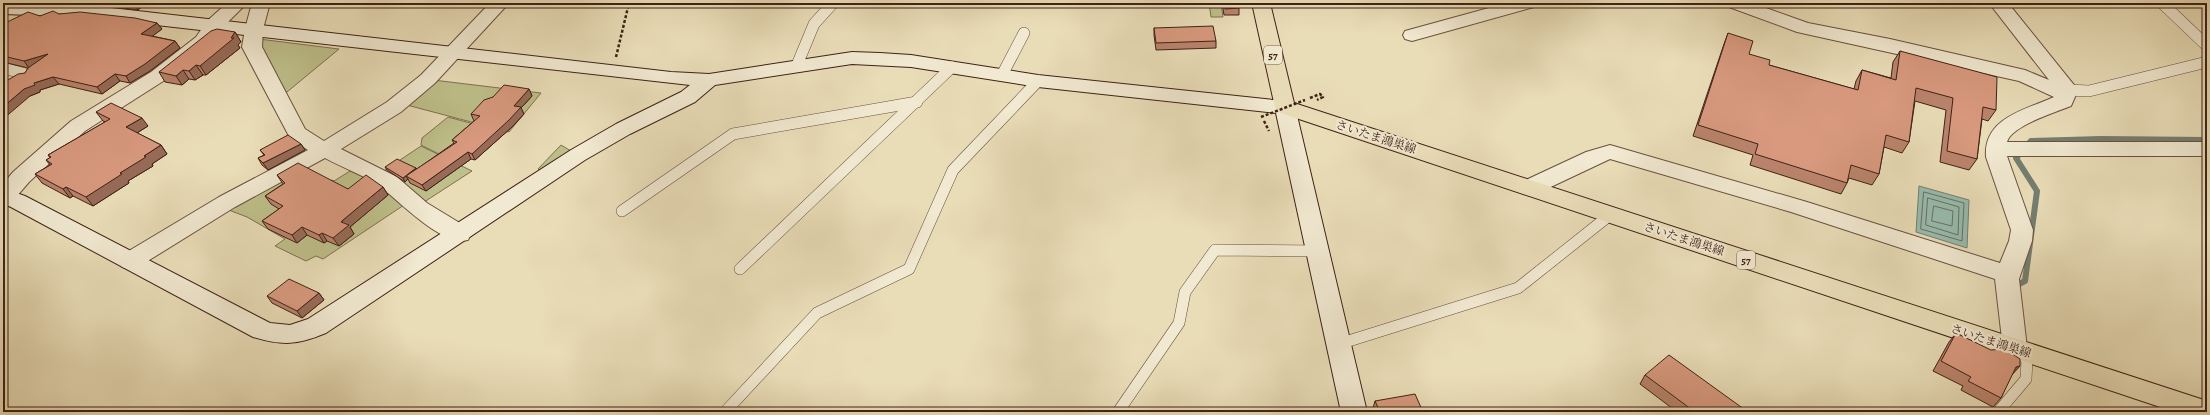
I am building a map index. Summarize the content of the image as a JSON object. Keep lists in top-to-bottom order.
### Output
{
  "streets": {
    "main road": ["57", "さいたま鴻巣線"]
  },
  "crossings": [
    ["57", "さいたま鴻巣線"]
  ]
}
